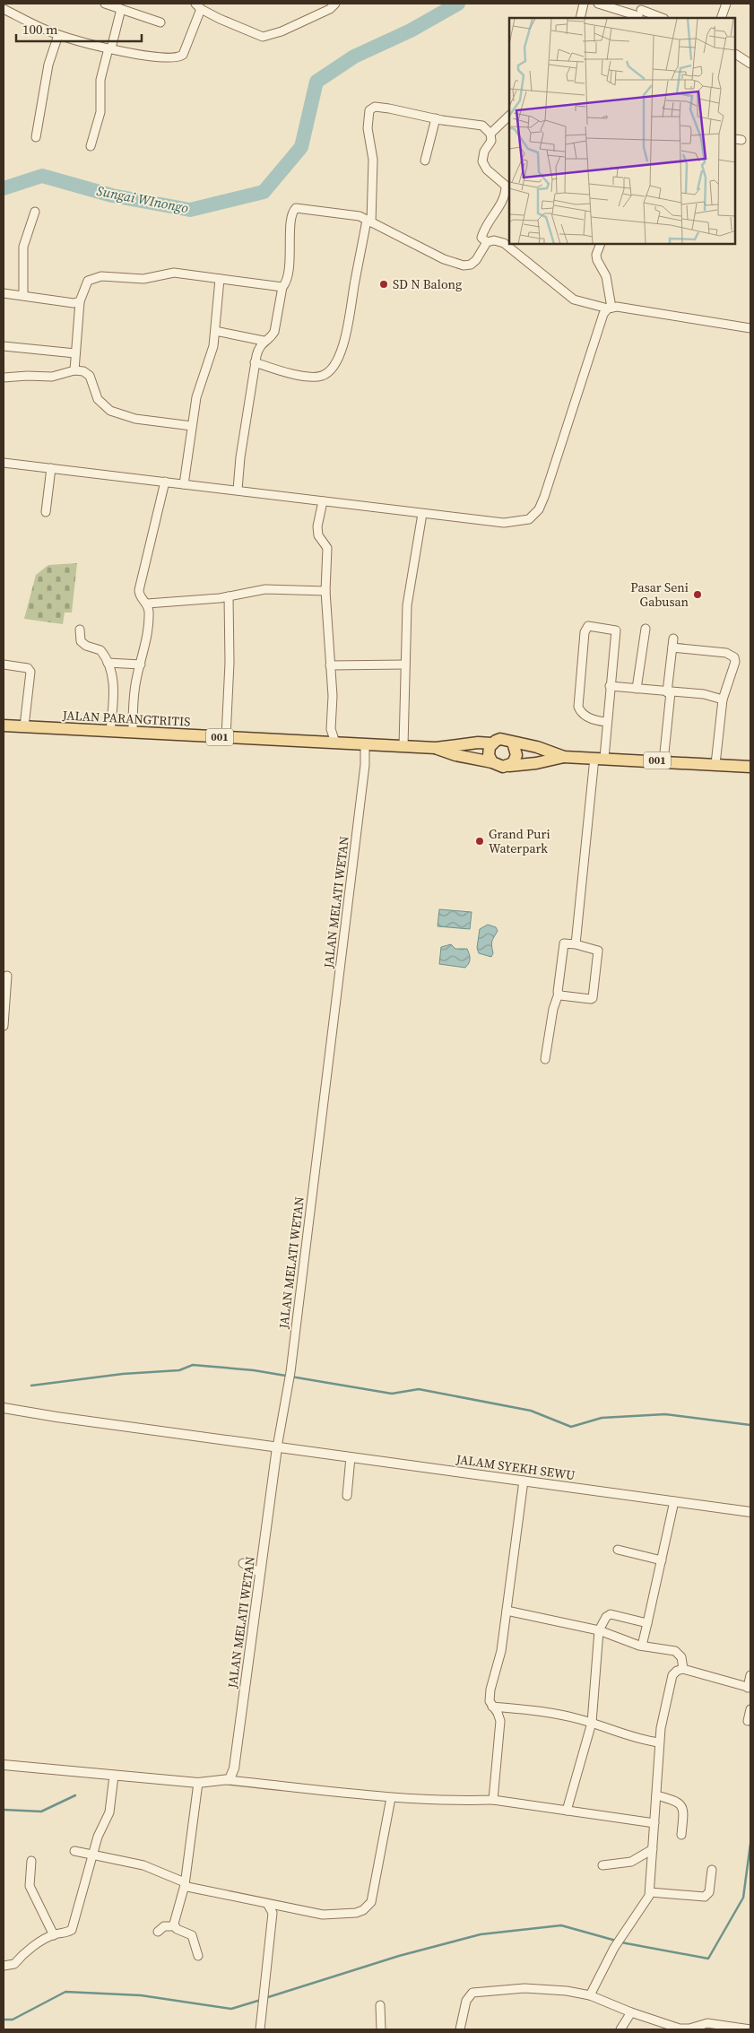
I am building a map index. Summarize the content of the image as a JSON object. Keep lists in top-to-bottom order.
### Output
{
  "streets": {
    "main road": ["JALAN PARANGTRITIS", "001"],
    "street": ["JALAN MELATI WETAN", "JALAM SYEKH SEWU"]
  },
  "crossings": [
    ["JALAN PARANGTRITIS", "001"],
    ["JALAN PARANGTRITIS", "JALAN MELATI WETAN"],
    ["JALAN MELATI WETAN", "JALAM SYEKH SEWU"]
  ],
  "water": ["Sungai WInongo"],
  "places": ["SD N Balong", "Pasar Seni Gabusan", "Grand Puri Waterpark"],
  "scale_bar": "100 m"
}
